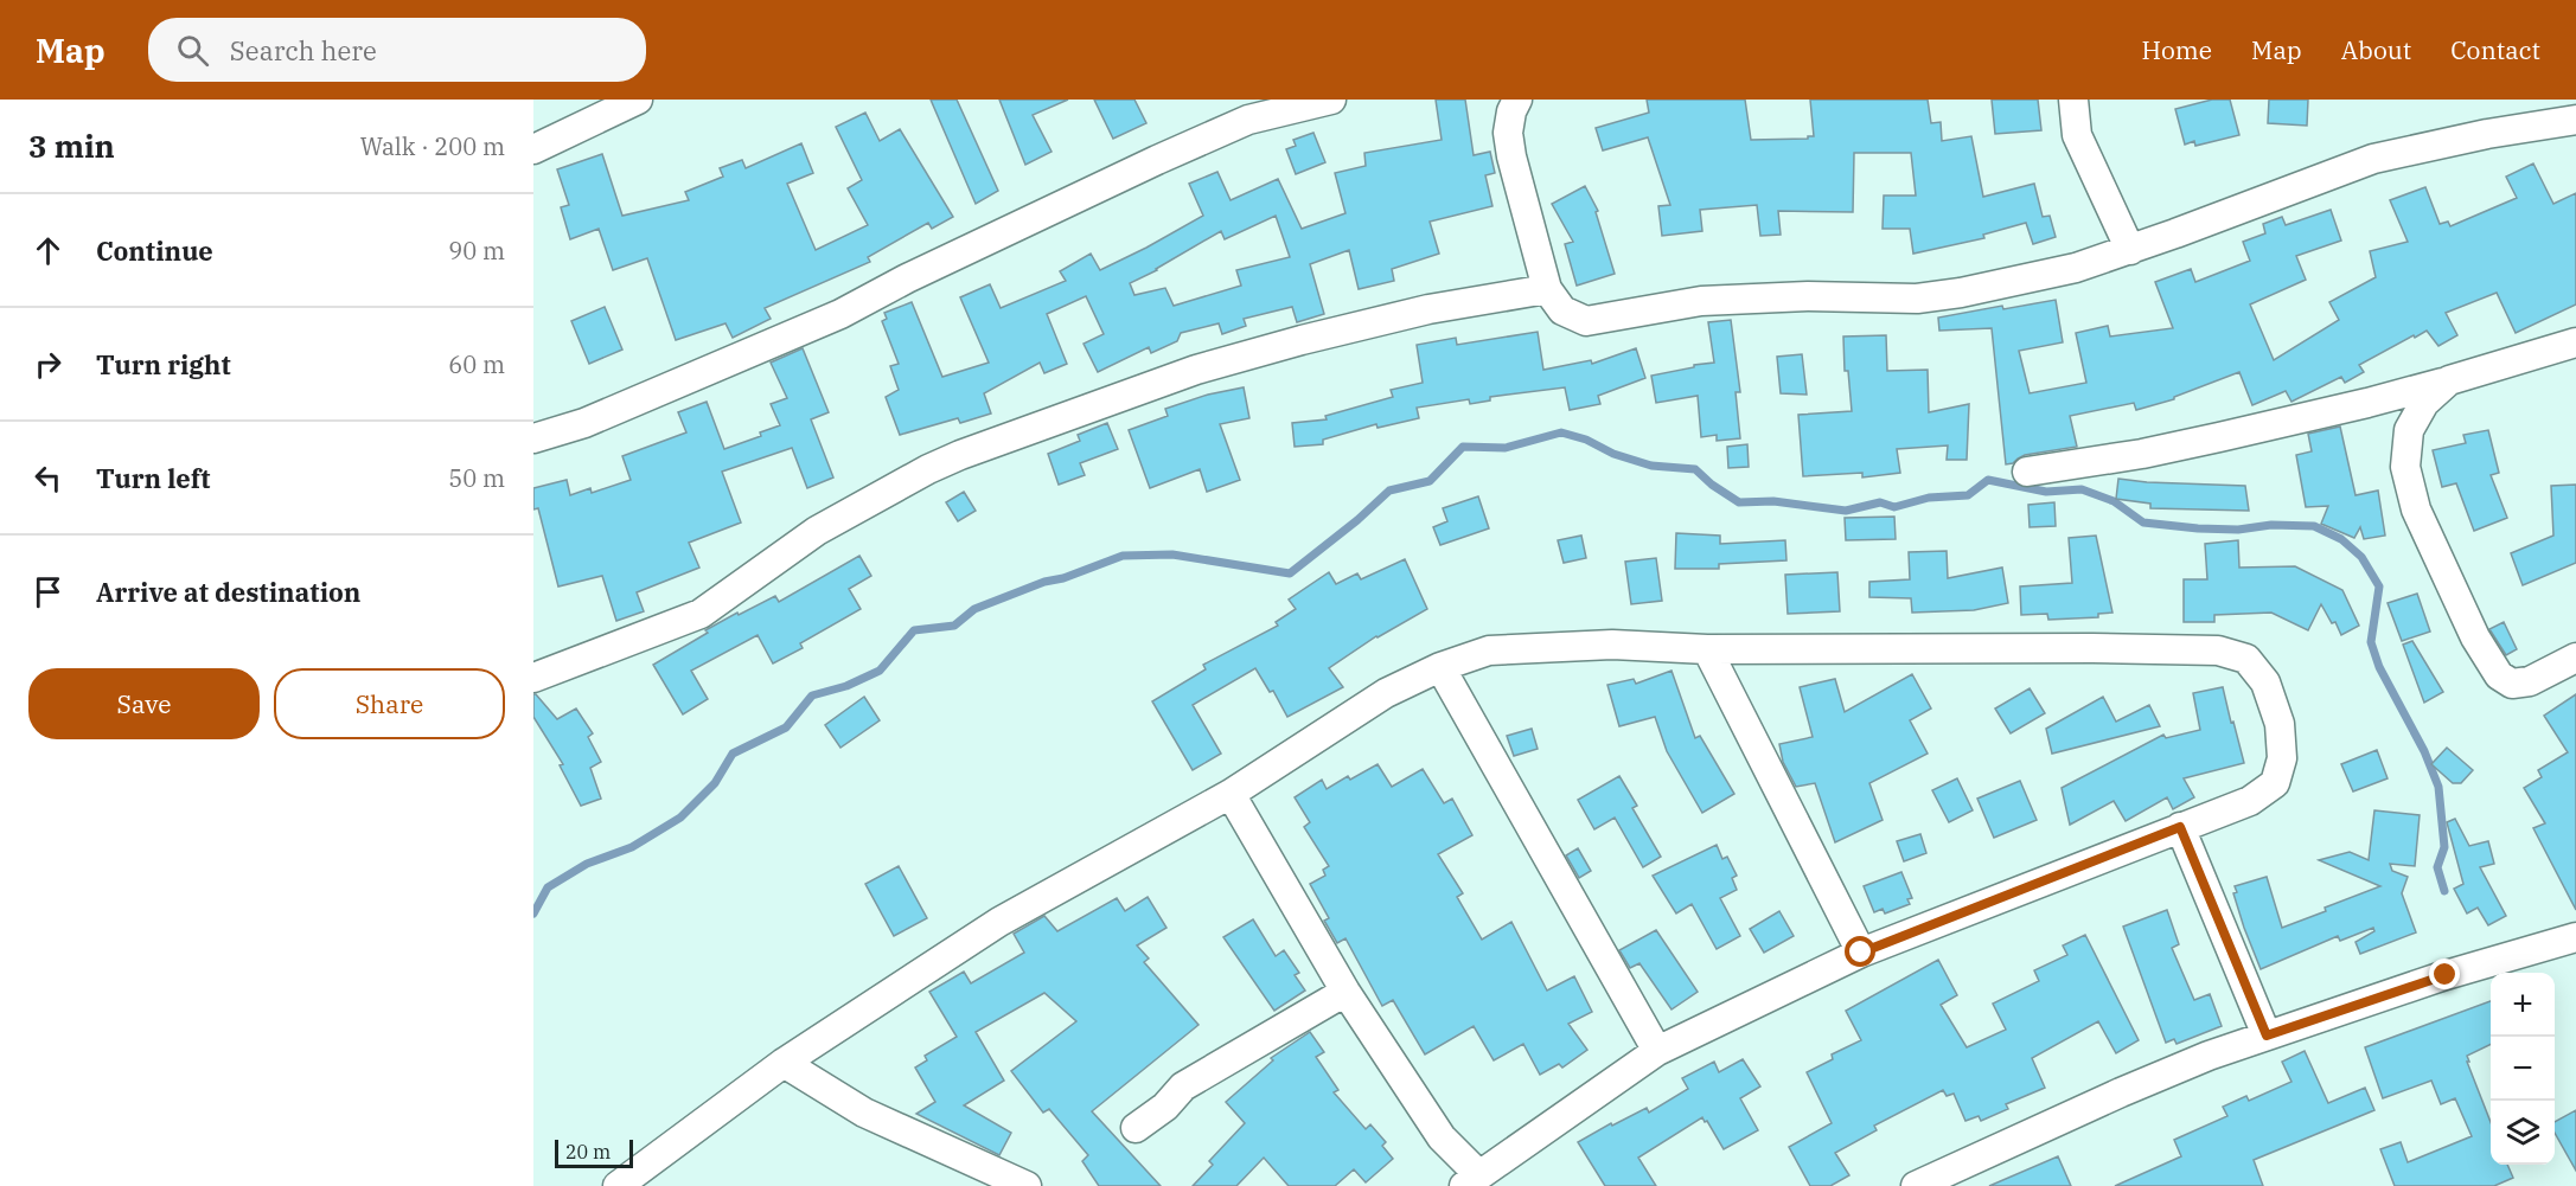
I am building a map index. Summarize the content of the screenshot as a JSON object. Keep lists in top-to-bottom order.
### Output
{
  "scale_bar": "20 m",
  "page": {
    "header": "Map",
    "search": "Search here",
    "nav": [
      "Home",
      "Map",
      "About",
      "Contact"
    ],
    "heading": ["3 min", "Walk · 200 m"],
    "list": [
      ["Continue", "90 m"],
      ["Turn right", "60 m"],
      ["Turn left", "50 m"],
      "Arrive at destination"
    ],
    "buttons": ["Save", "Share"],
    "map_buttons": ["+", "−"],
    "scale": "20 m"
  }
}
